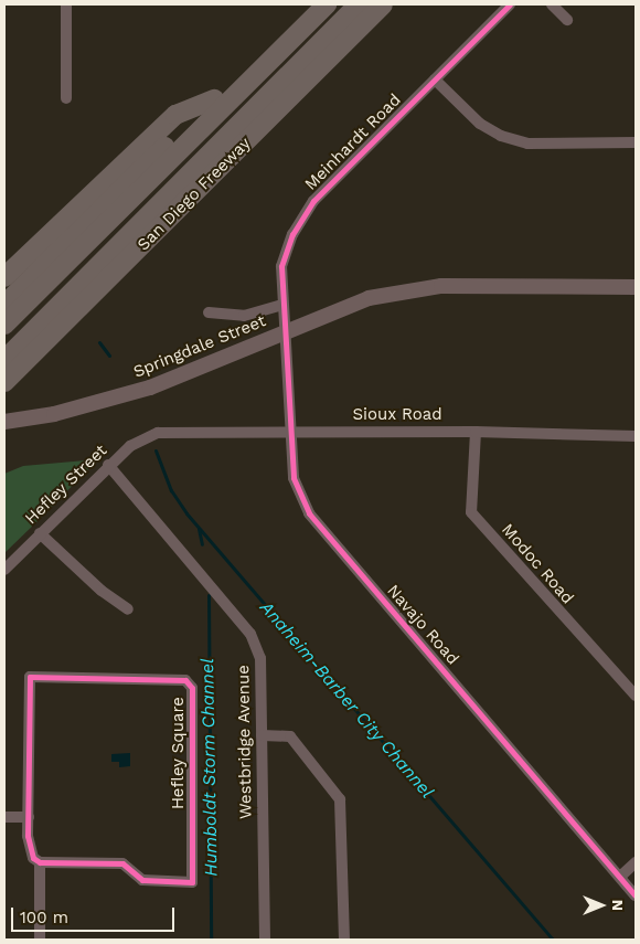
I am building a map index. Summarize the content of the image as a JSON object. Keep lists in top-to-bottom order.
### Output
{
  "streets": {
    "highway": ["San Diego Freeway"],
    "main road": ["Springdale Street"],
    "street": [
      "Meinhardt Road",
      "Sioux Road",
      "Hefley Street",
      "Modoc Road",
      "Navajo Road",
      "Westbridge Avenue",
      "Hefley Square"
    ]
  },
  "crossings": [
    ["Meinhardt Road", "Springdale Street"],
    ["Meinhardt Road", "Navajo Road"],
    ["Springdale Street", "Navajo Road"],
    ["Sioux Road", "Hefley Street"],
    ["Sioux Road", "Modoc Road"],
    ["Sioux Road", "Navajo Road"],
    ["Hefley Street", "Westbridge Avenue"]
  ],
  "water": ["Anaheim-Barber City Channel", "Humboldt Storm Channel"],
  "scale_bar": "100 m",
  "north": "right"
}
